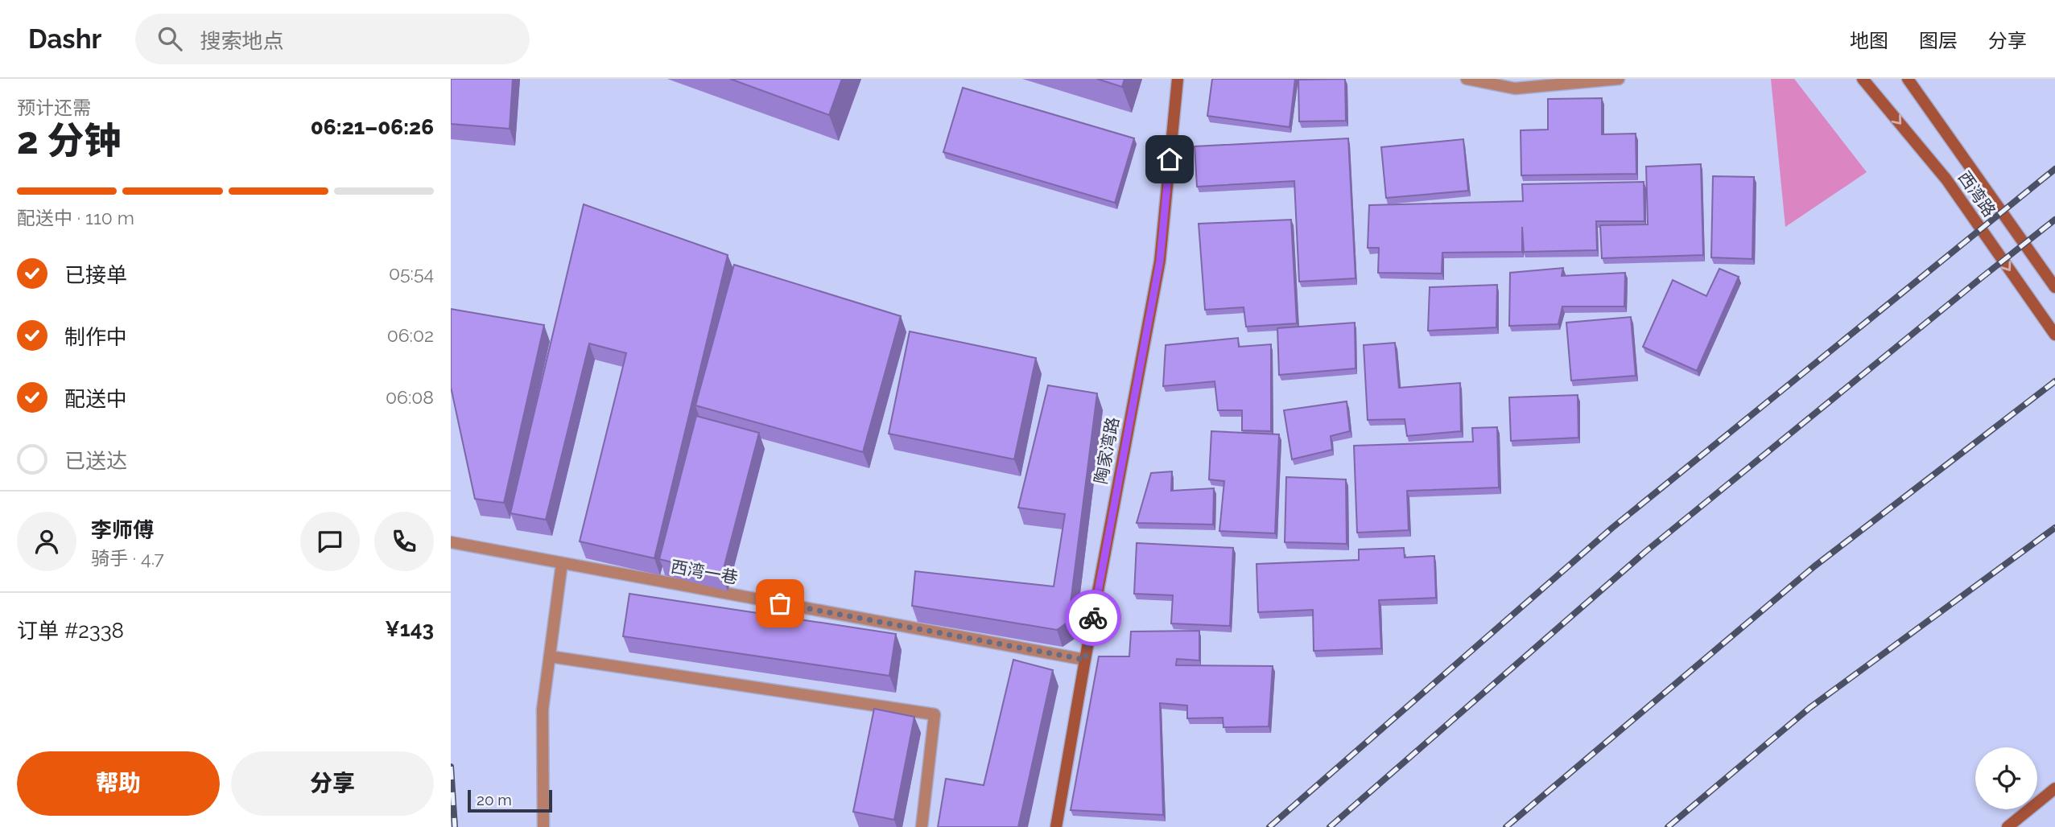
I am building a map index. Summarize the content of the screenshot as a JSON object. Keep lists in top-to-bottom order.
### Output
{
  "streets": {
    "street": ["西湾路", "陶家湾路", "西湾一巷"]
  },
  "crossings": [
    ["陶家湾路", "西湾一巷"]
  ],
  "scale_bar": "20 m",
  "page": {
    "header": "Dashr",
    "search": "搜索地点",
    "nav": ["地图", "图层", "分享"],
    "heading": ["2 分钟", "预计还需", "06:21–06:26"],
    "panel": [
      "李师傅",
      "骑手 · 4.7",
      "订单 #2338",
      "¥143"
    ],
    "bar": "配送中 · 110 m",
    "list": [
      ["已接单", "05:54"],
      ["制作中", "06:02"],
      ["配送中", "06:08"],
      "已送达"
    ],
    "buttons": ["帮助", "分享"],
    "scale": "20 m"
  }
}
